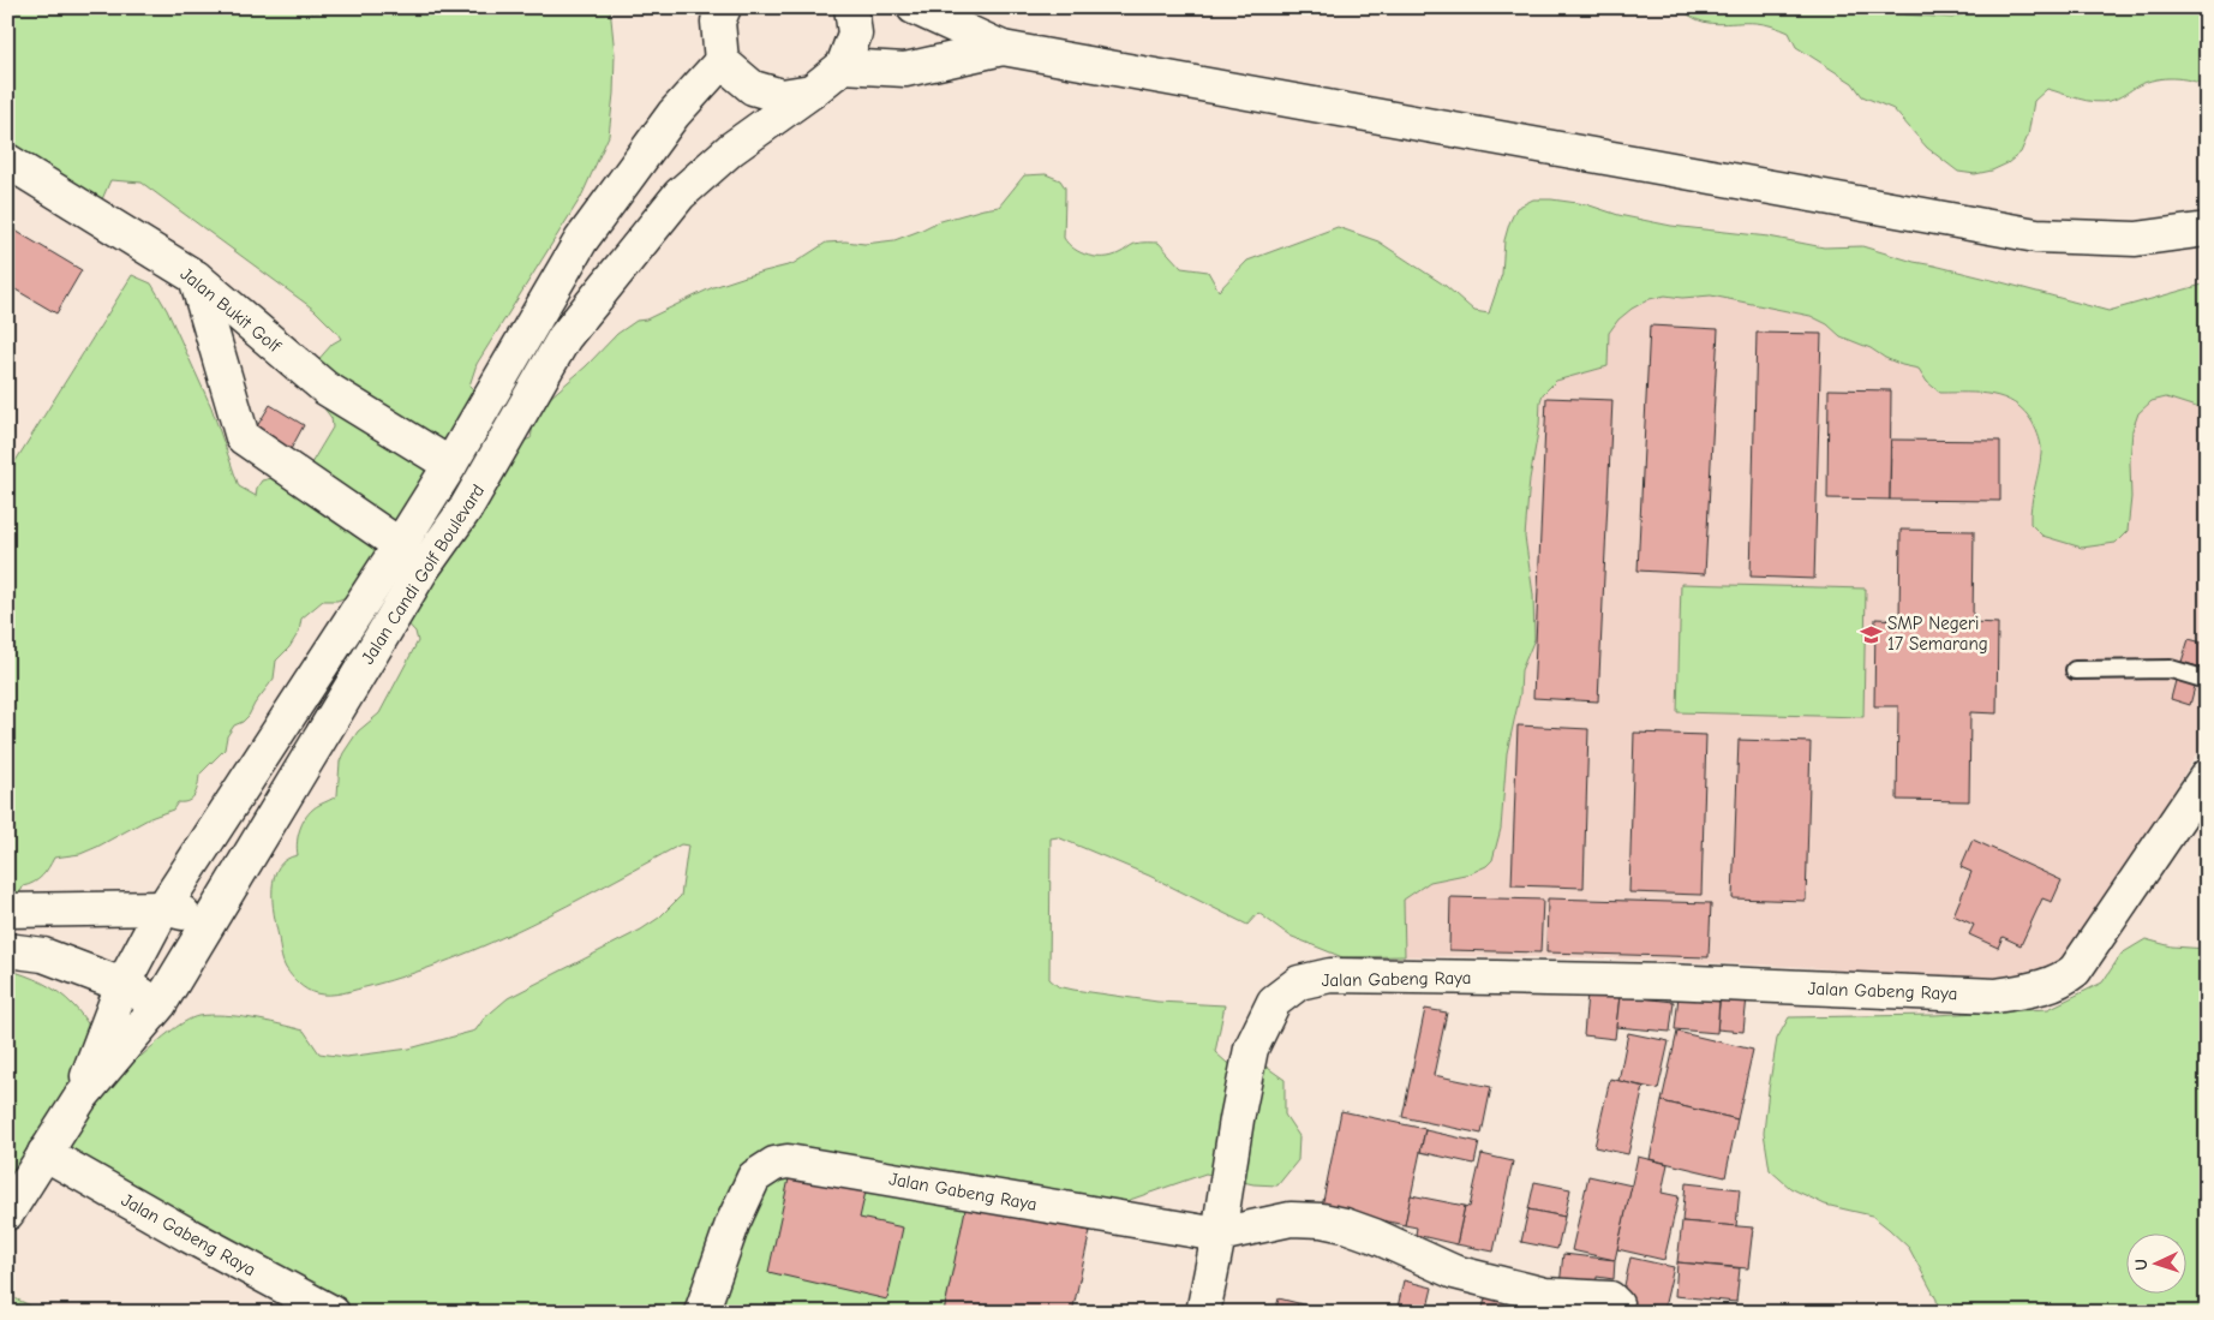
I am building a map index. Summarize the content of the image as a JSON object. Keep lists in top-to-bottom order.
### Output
{
  "streets": {
    "street": ["Jalan Bukit Golf", "Jalan Candi Golf Boulevard", "Jalan Gabeng Raya"]
  },
  "crossings": [
    ["Jalan Bukit Golf", "Jalan Candi Golf Boulevard"],
    ["Jalan Candi Golf Boulevard", "Jalan Gabeng Raya"]
  ],
  "places": {
    "school or university": ["SMP Negeri 17 Semarang"]
  },
  "north": "left"
}
